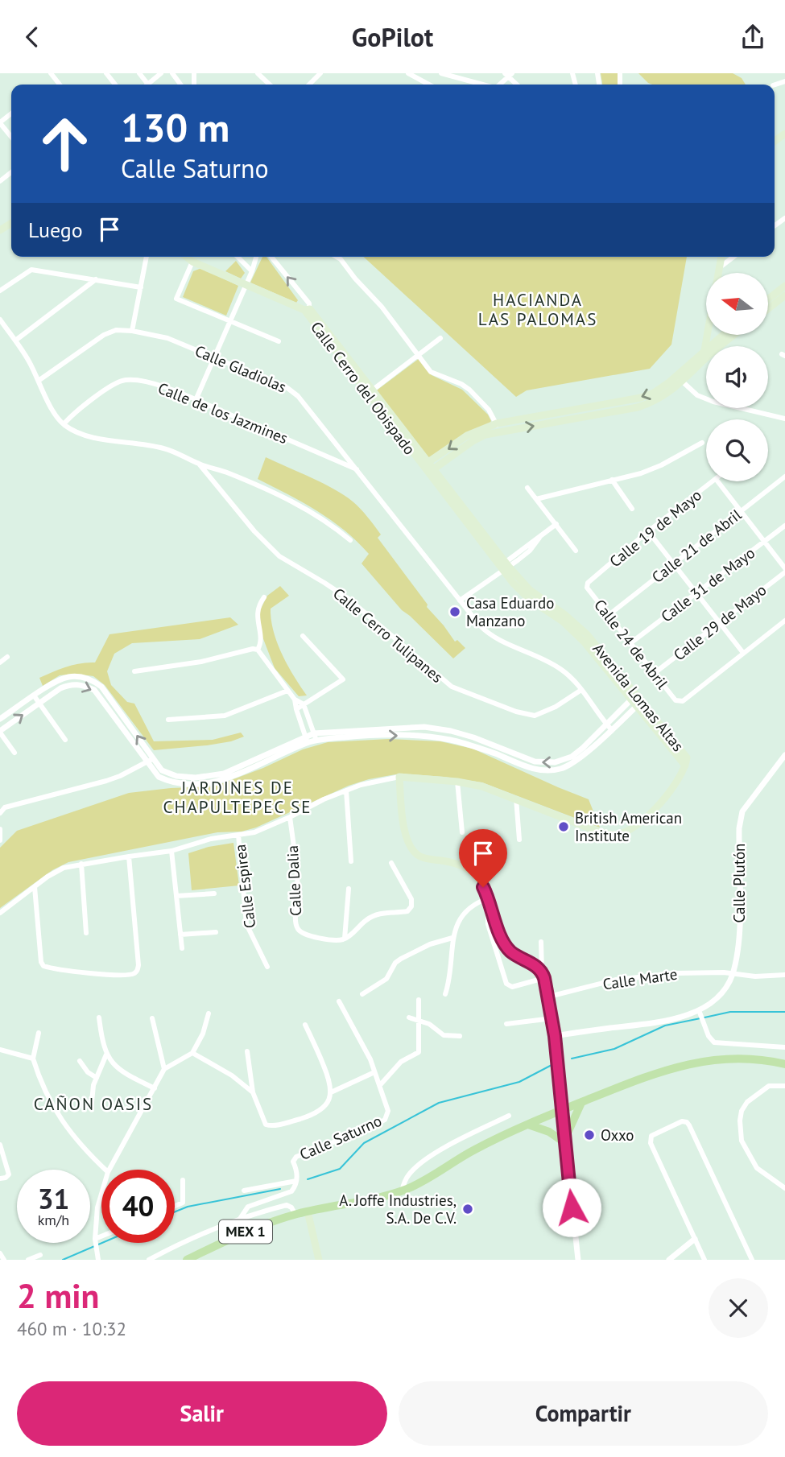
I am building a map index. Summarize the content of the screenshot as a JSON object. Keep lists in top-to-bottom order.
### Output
{
  "streets": {
    "main road": ["Calle Cerro del Obispado", "Avenida Lomas Altas", "MEX 1"],
    "street": [
      "Calle Gladiolas",
      "Calle de los Jazmines",
      "Calle 19 de Mayo",
      "Calle 21 de Abril",
      "Calle 31 de Mayo",
      "Calle 29 de Mayo",
      "Calle Cerro Tulipanes",
      "Calle 24 de Abril",
      "Calle Dalia",
      "Calle Plutón",
      "Calle Espirea",
      "Calle Marte",
      "Calle Saturno"
    ]
  },
  "crossings": [
    ["Calle Gladiolas", "Calle de los Jazmines"],
    ["Calle Gladiolas", "Calle Cerro Tulipanes"],
    ["Calle Cerro del Obispado", "Avenida Lomas Altas"],
    ["Calle 19 de Mayo", "Calle 24 de Abril"],
    ["Calle 21 de Abril", "Calle 24 de Abril"],
    ["Calle 31 de Mayo", "Calle 24 de Abril"],
    ["Calle 29 de Mayo", "Calle 24 de Abril"],
    ["Calle Plutón", "Calle Marte"]
  ],
  "districts": ["HACIANDA LAS PALOMAS", "JARDINES DE CHAPULTEPEC SE", "CAÑON OASIS"],
  "places": [
    "Casa Eduardo Manzano",
    "British American Institute",
    "Oxxo",
    "A. Joffe Industries, S.A. De C.V."
  ],
  "north": "left",
  "page": {
    "header": "GoPilot",
    "turn": ["130 m", "Calle Saturno"],
    "then": "Luego",
    "speed": "31 km/h",
    "limit": "40",
    "heading": ["2 min", "460 m · 10:32"],
    "buttons": ["Salir", "Compartir"]
  }
}
